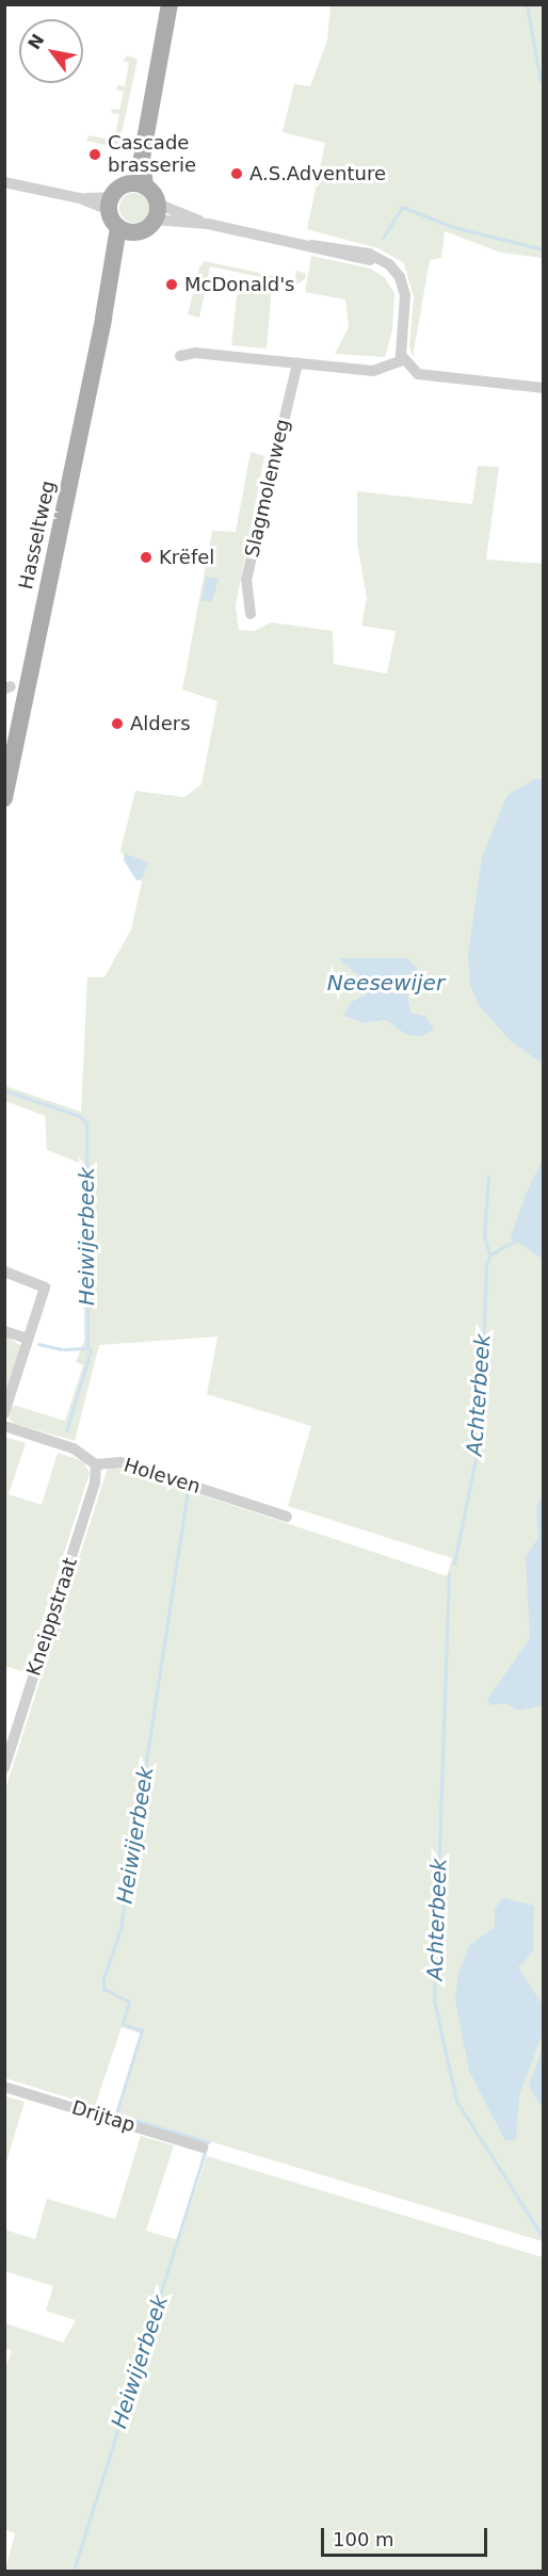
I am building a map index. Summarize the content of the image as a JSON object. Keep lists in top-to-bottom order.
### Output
{
  "streets": {
    "main road": ["Hasseltweg"],
    "street": [
      "Slagmolenweg",
      "Holeven",
      "Kneippstraat",
      "Drijtap"
    ]
  },
  "crossings": [
    ["Holeven", "Kneippstraat"]
  ],
  "water": ["Neesewijer", "Heiwijerbeek", "Achterbeek"],
  "places": [
    "Cascade brasserie",
    "A.S.Adventure",
    "McDonald's",
    "Krëfel",
    "Alders"
  ],
  "scale_bar": "100 m",
  "north": "top left"
}
